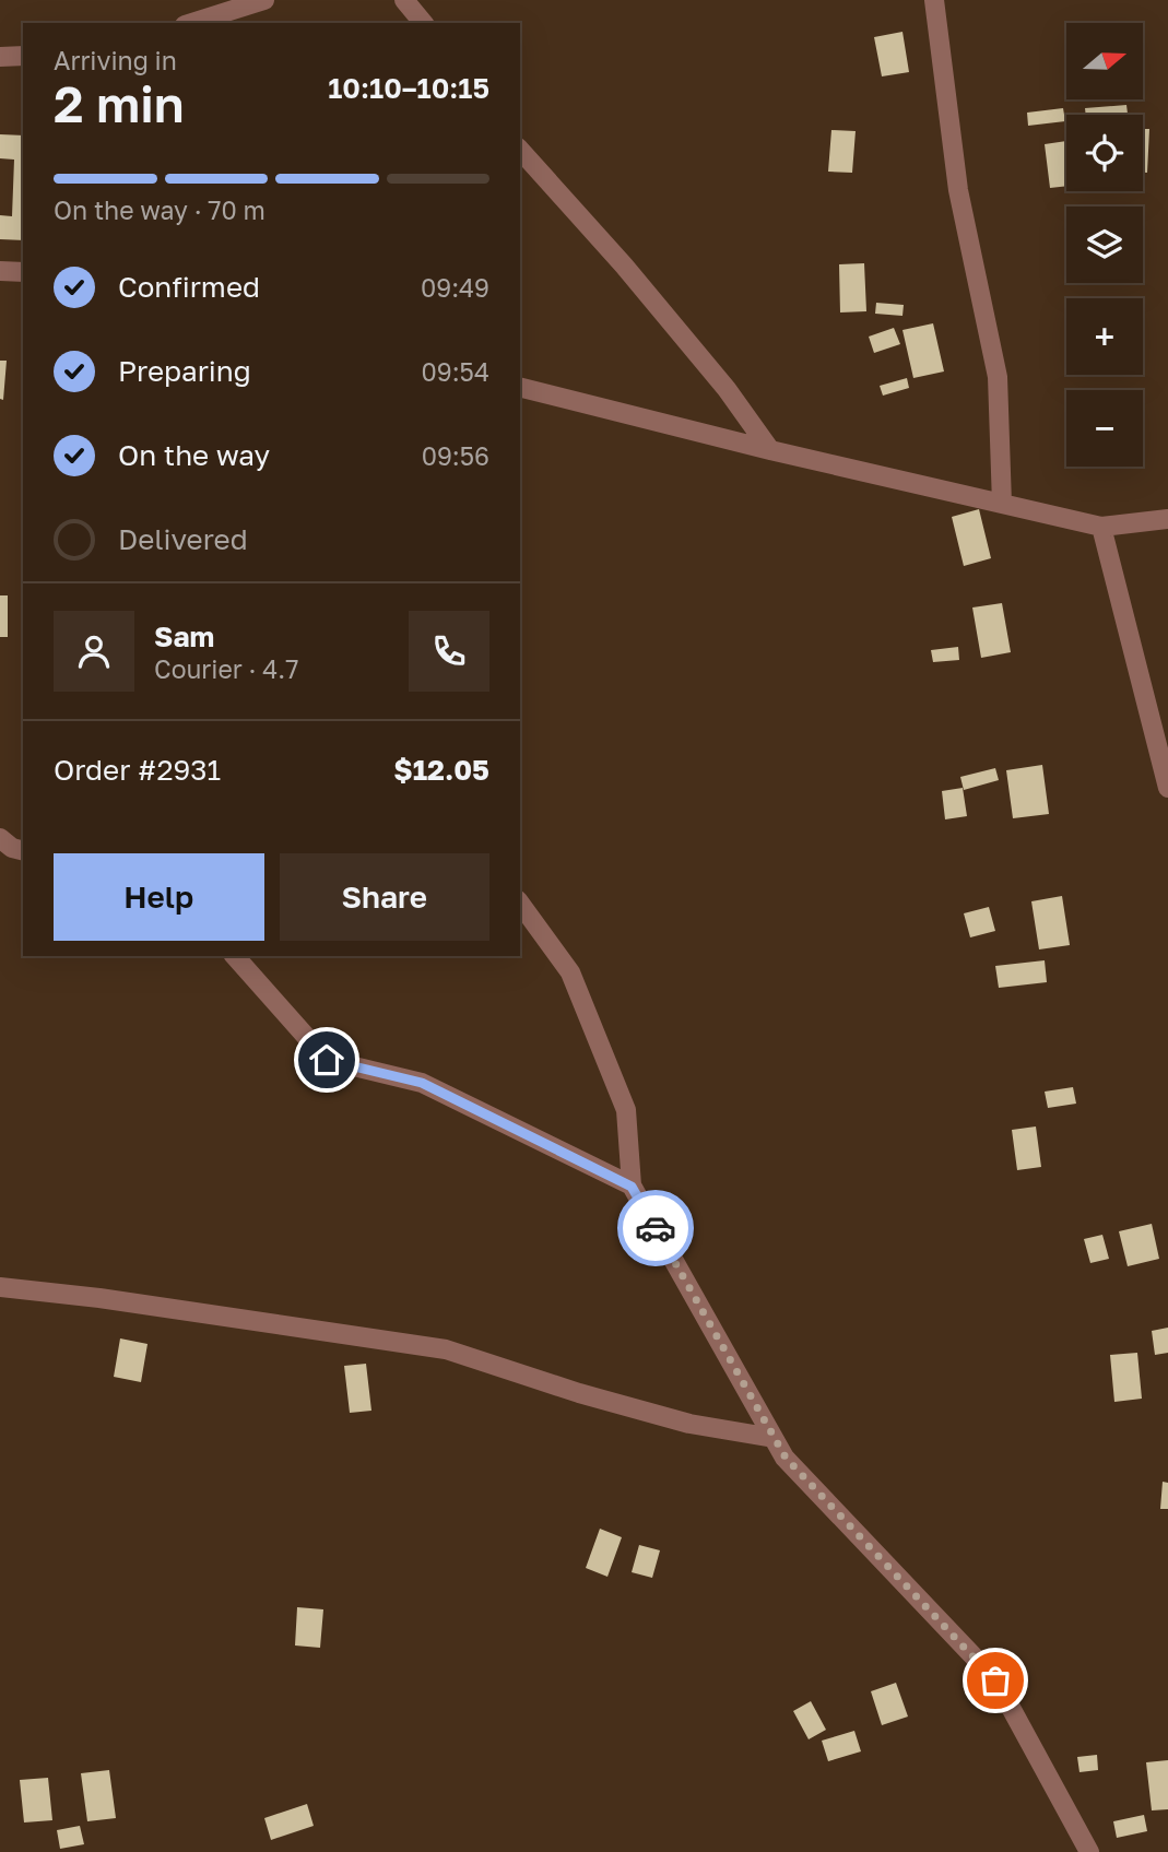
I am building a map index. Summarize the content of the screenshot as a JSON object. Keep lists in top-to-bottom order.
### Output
{
  "north": "right",
  "page": {
    "map_buttons": ["+", "−"],
    "heading": ["2 min", "Arriving in", "10:10–10:15"],
    "panel": [
      "Sam",
      "Courier · 4.7",
      "Order #2931",
      "$12.05"
    ],
    "bar": "On the way · 70 m",
    "list": [
      ["Confirmed", "09:49"],
      ["Preparing", "09:54"],
      ["On the way", "09:56"],
      "Delivered"
    ],
    "buttons": ["Help", "Share"]
  }
}
